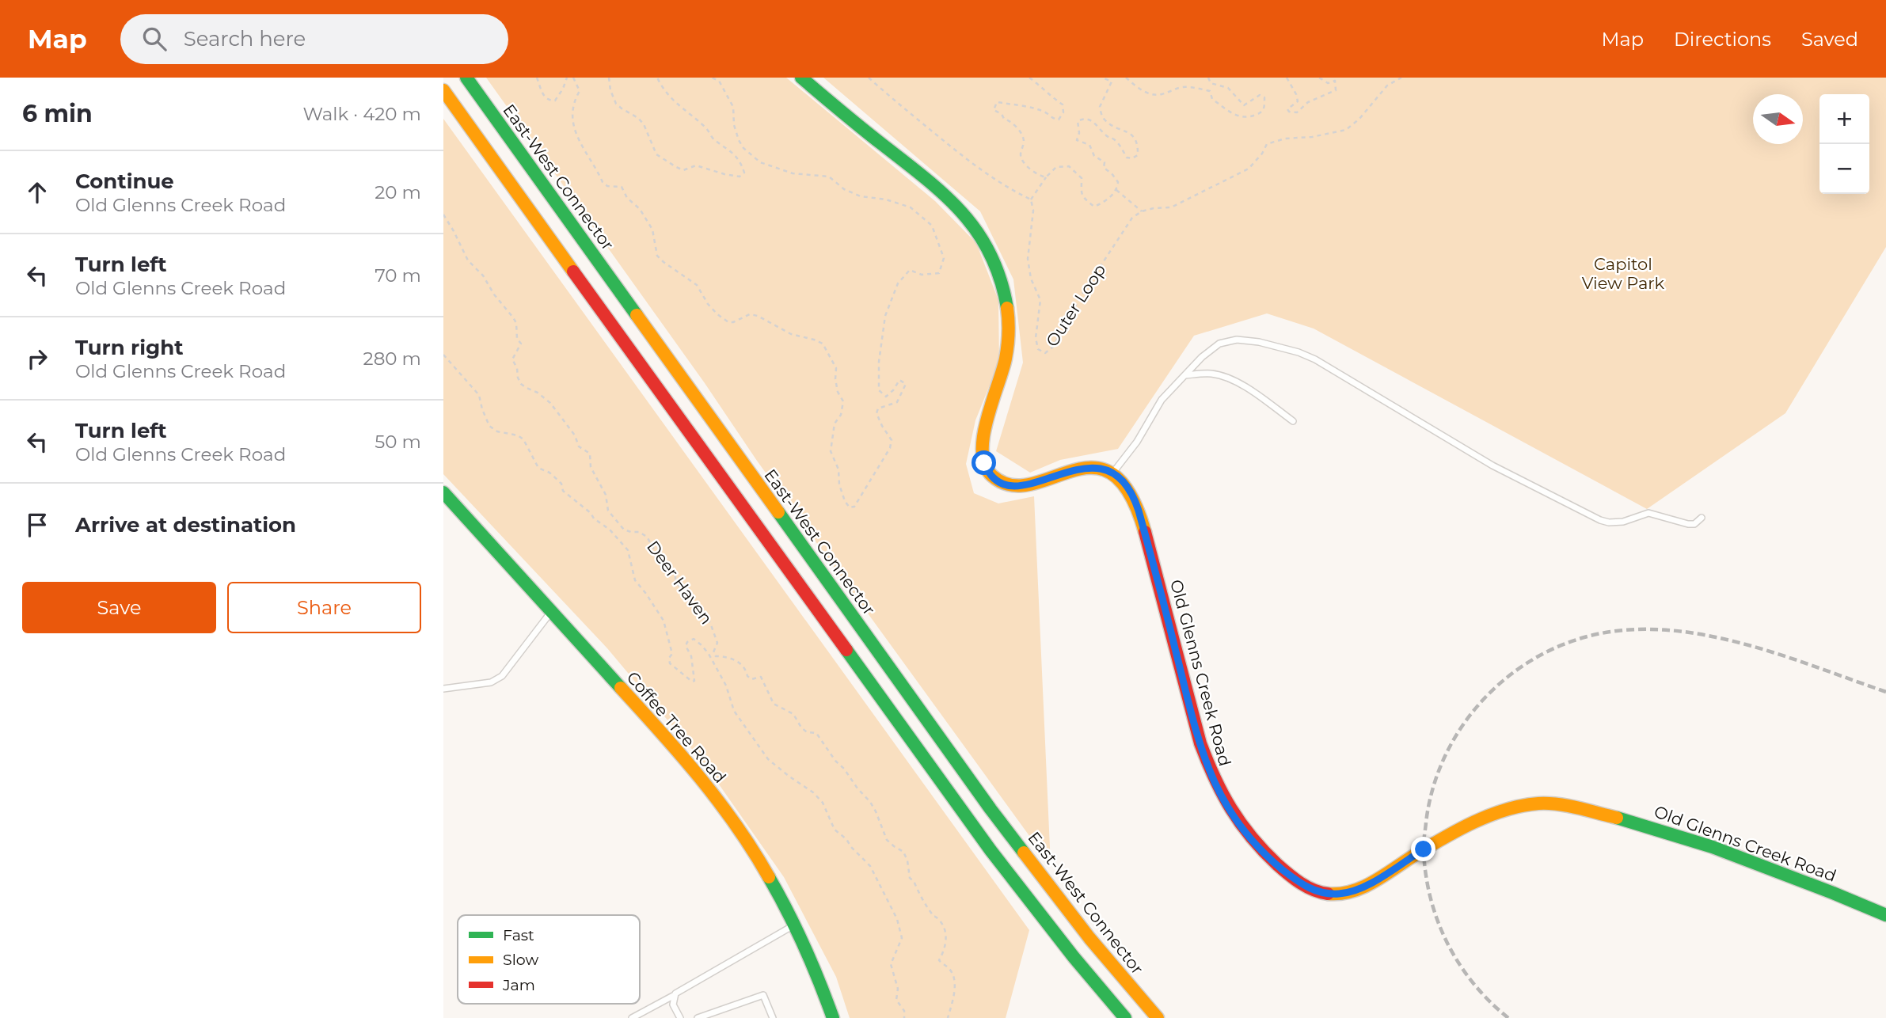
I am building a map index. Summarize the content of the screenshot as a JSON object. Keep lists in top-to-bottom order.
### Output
{
  "streets": {
    "street": ["East-West Connector", "Old Glenns Creek Road", "Coffee Tree Road"],
    "path": ["Outer Loop", "Deer Haven"]
  },
  "parks": ["Capitol View Park"],
  "legend": ["Fast", "Slow", "Jam"],
  "north": "right",
  "page": {
    "header": "Map",
    "search": "Search here",
    "nav": ["Map", "Directions", "Saved"],
    "heading": ["6 min", "Walk · 420 m"],
    "map_buttons": ["+", "−"],
    "list": [
      ["Continue", "Old Glenns Creek Road", "20 m"],
      ["Turn left", "Old Glenns Creek Road", "70 m"],
      ["Turn right", "Old Glenns Creek Road", "280 m"],
      ["Turn left", "Old Glenns Creek Road", "50 m"],
      "Arrive at destination"
    ],
    "buttons": ["Save", "Share"]
  }
}
